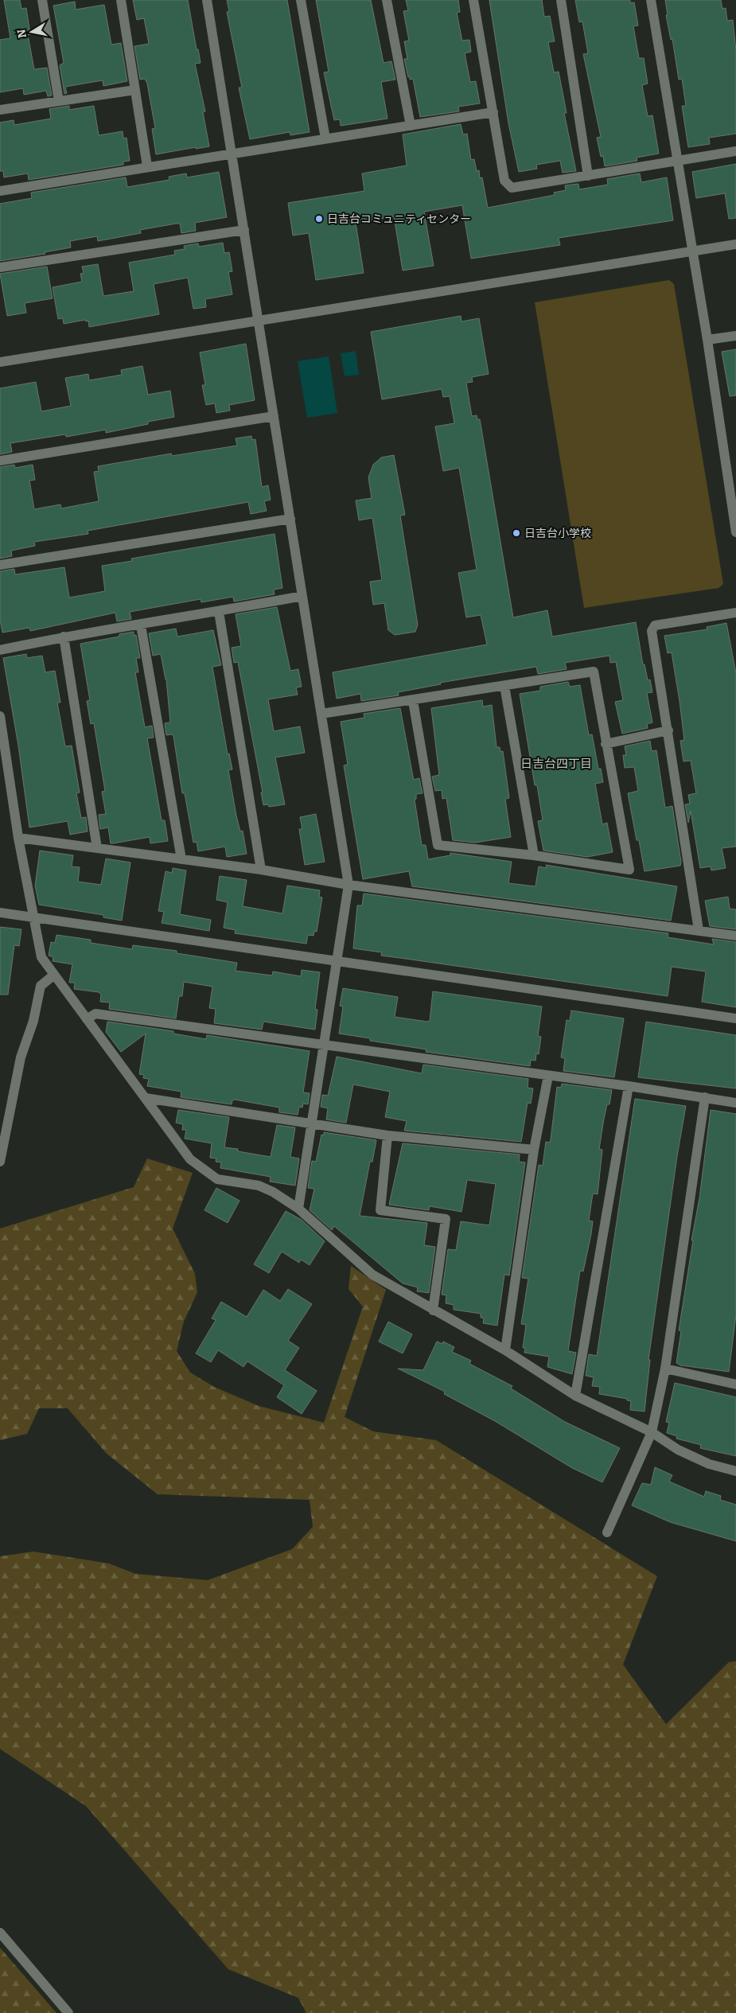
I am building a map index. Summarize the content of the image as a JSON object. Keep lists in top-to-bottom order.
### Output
{
  "districts": ["日吉台四丁目"],
  "places": ["日吉台コミュニティセンター", "日吉台小学校"],
  "north": "left"
}
